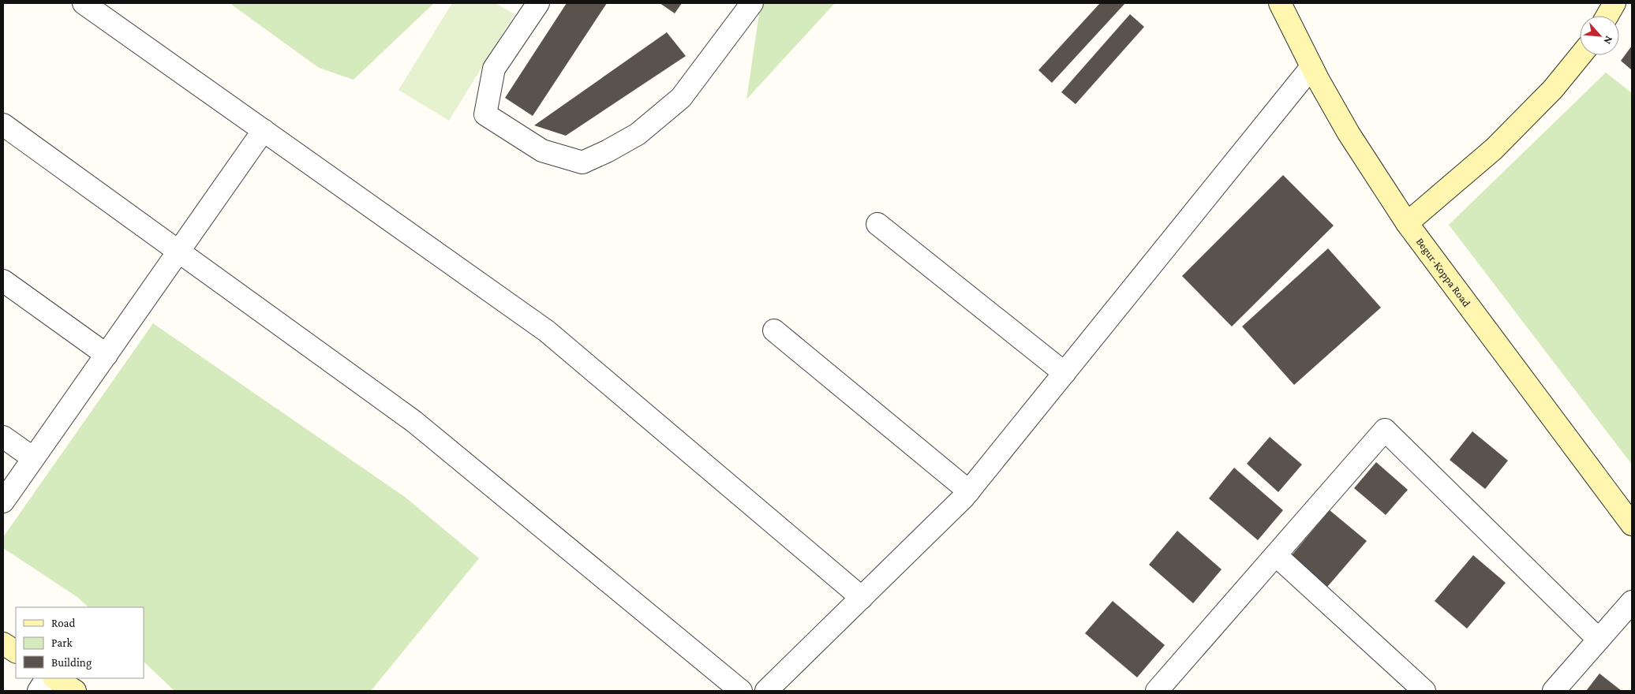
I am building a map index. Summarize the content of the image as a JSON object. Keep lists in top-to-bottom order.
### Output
{
  "streets": {
    "main road": ["Begur-Koppa Road"]
  },
  "legend": ["Road", "Park", "Building"],
  "north": "bottom right"
}
